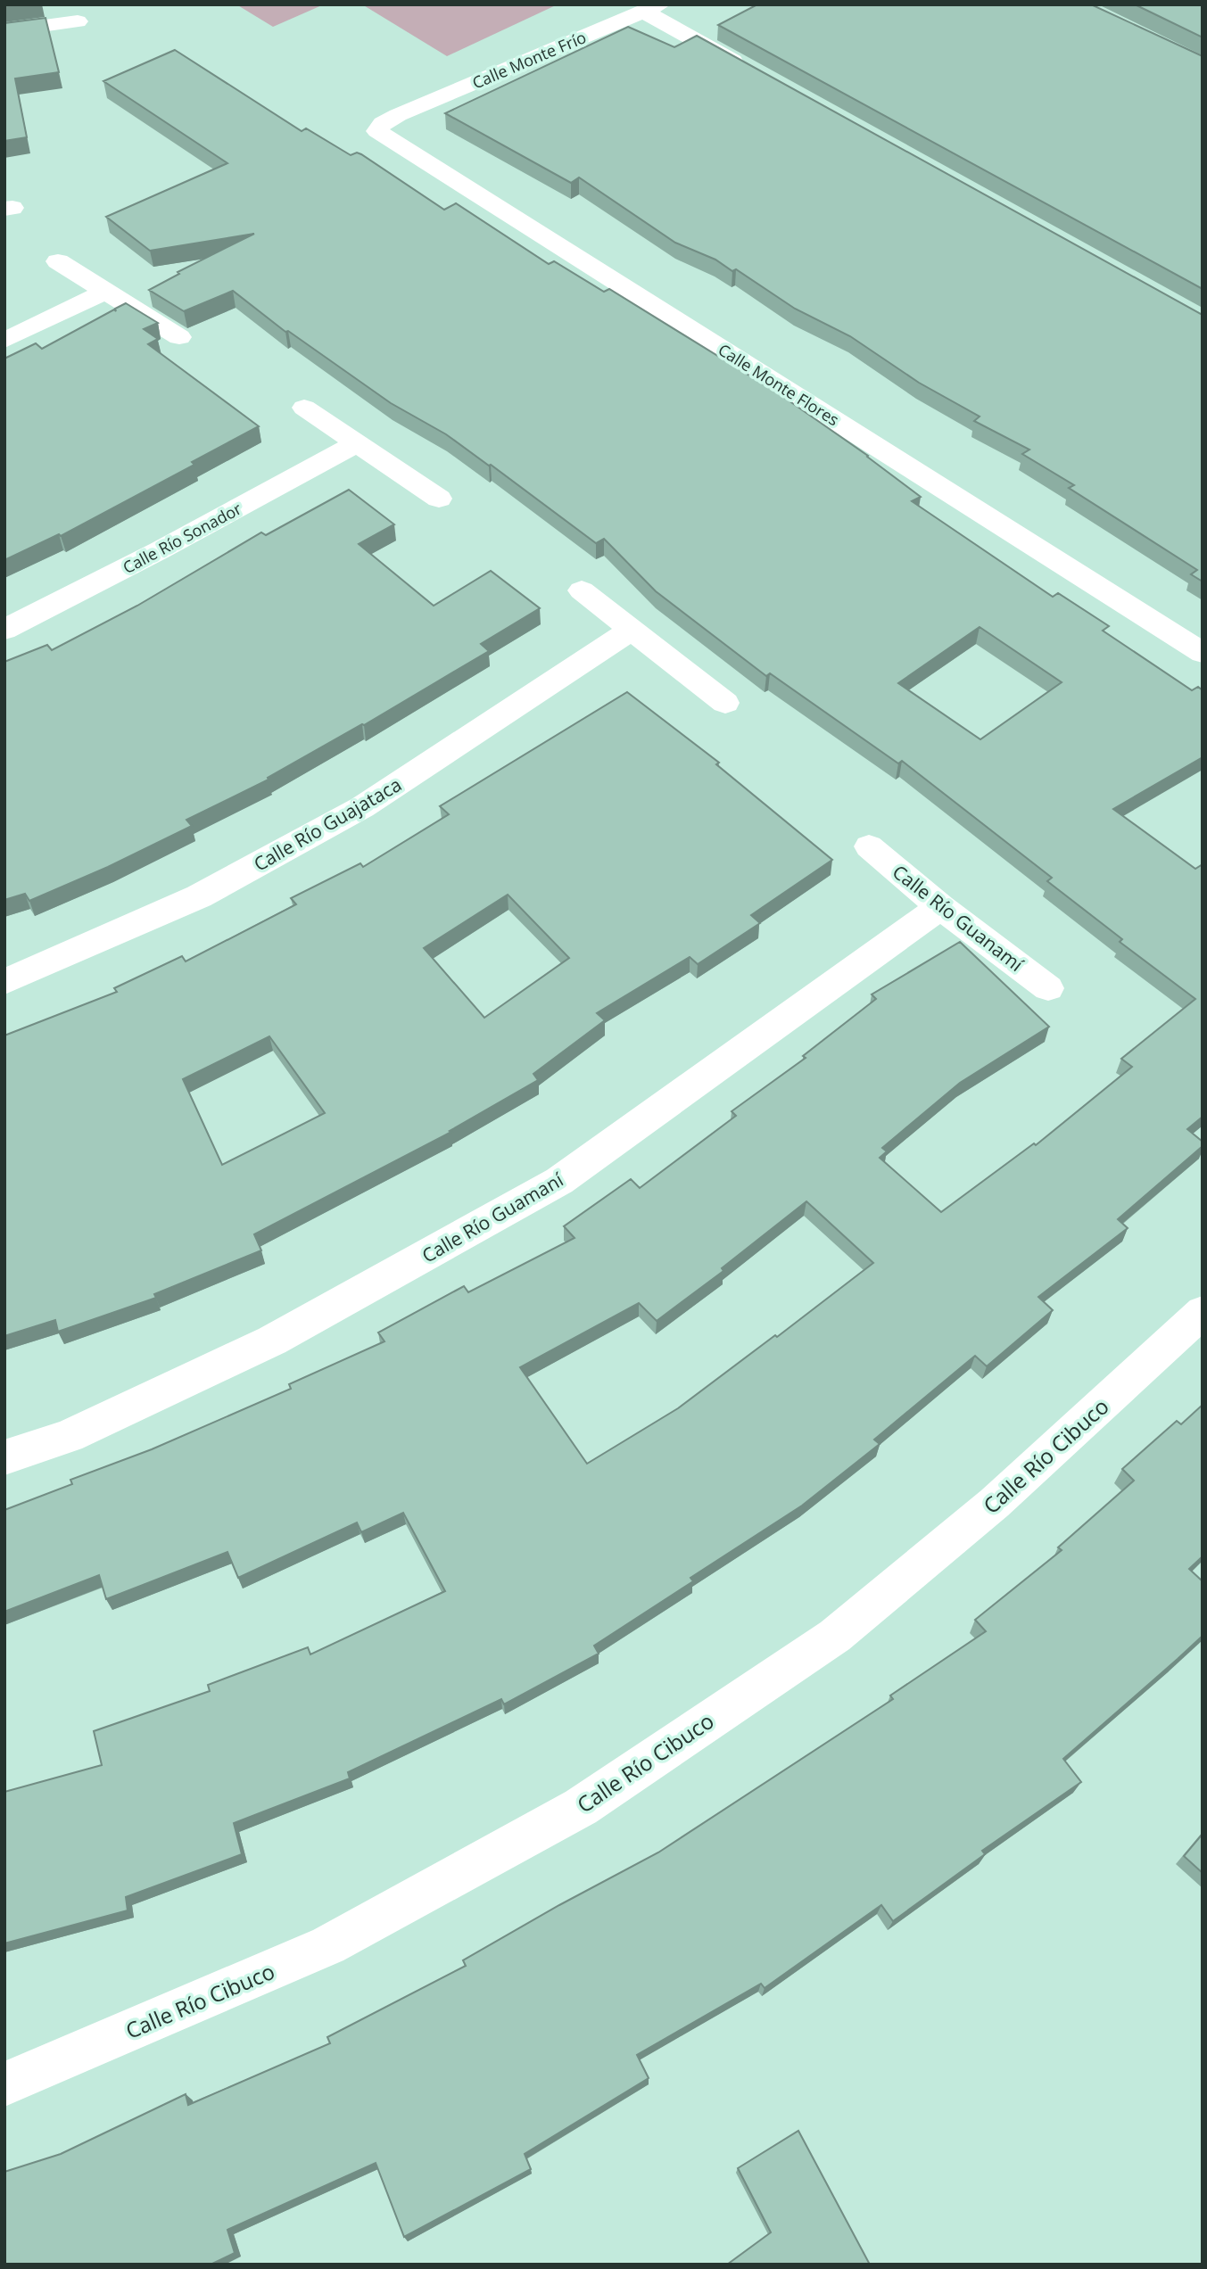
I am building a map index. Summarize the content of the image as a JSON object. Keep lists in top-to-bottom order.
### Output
{
  "streets": {
    "street": [
      "Calle Monte Frío",
      "Calle Monte Flores",
      "Calle Río Sonador",
      "Calle Río Guajataca",
      "Calle Río Guanamí",
      "Calle Río Guamaní",
      "Calle Río Cibuco"
    ]
  },
  "crossings": [
    ["Calle Monte Frío", "Calle Monte Flores"],
    ["Calle Río Guanamí", "Calle Río Guamaní"]
  ]
}
